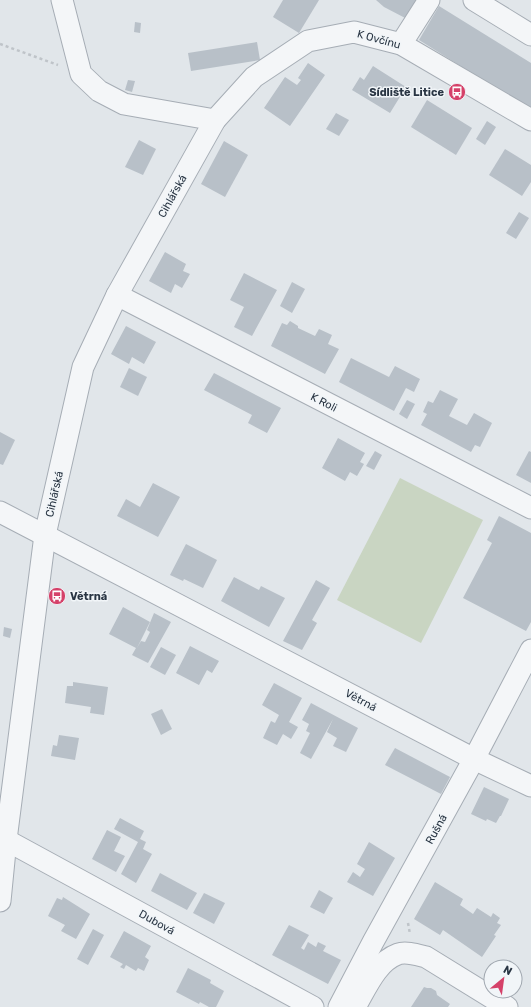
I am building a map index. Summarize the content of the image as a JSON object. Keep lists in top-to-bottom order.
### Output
{
  "streets": {
    "street": [
      "K Ovčínu",
      "Cihlářská",
      "K Roli",
      "Větrná",
      "Rušná",
      "Dubová"
    ]
  },
  "crossings": [
    ["K Ovčínu", "Cihlářská"],
    ["Cihlářská", "K Roli"],
    ["Cihlářská", "Větrná"],
    ["Cihlářská", "Dubová"],
    ["Větrná", "Rušná"]
  ],
  "places": {
    "bus stop": ["Sídliště Litice", "Větrná"]
  },
  "north": "top right"
}
